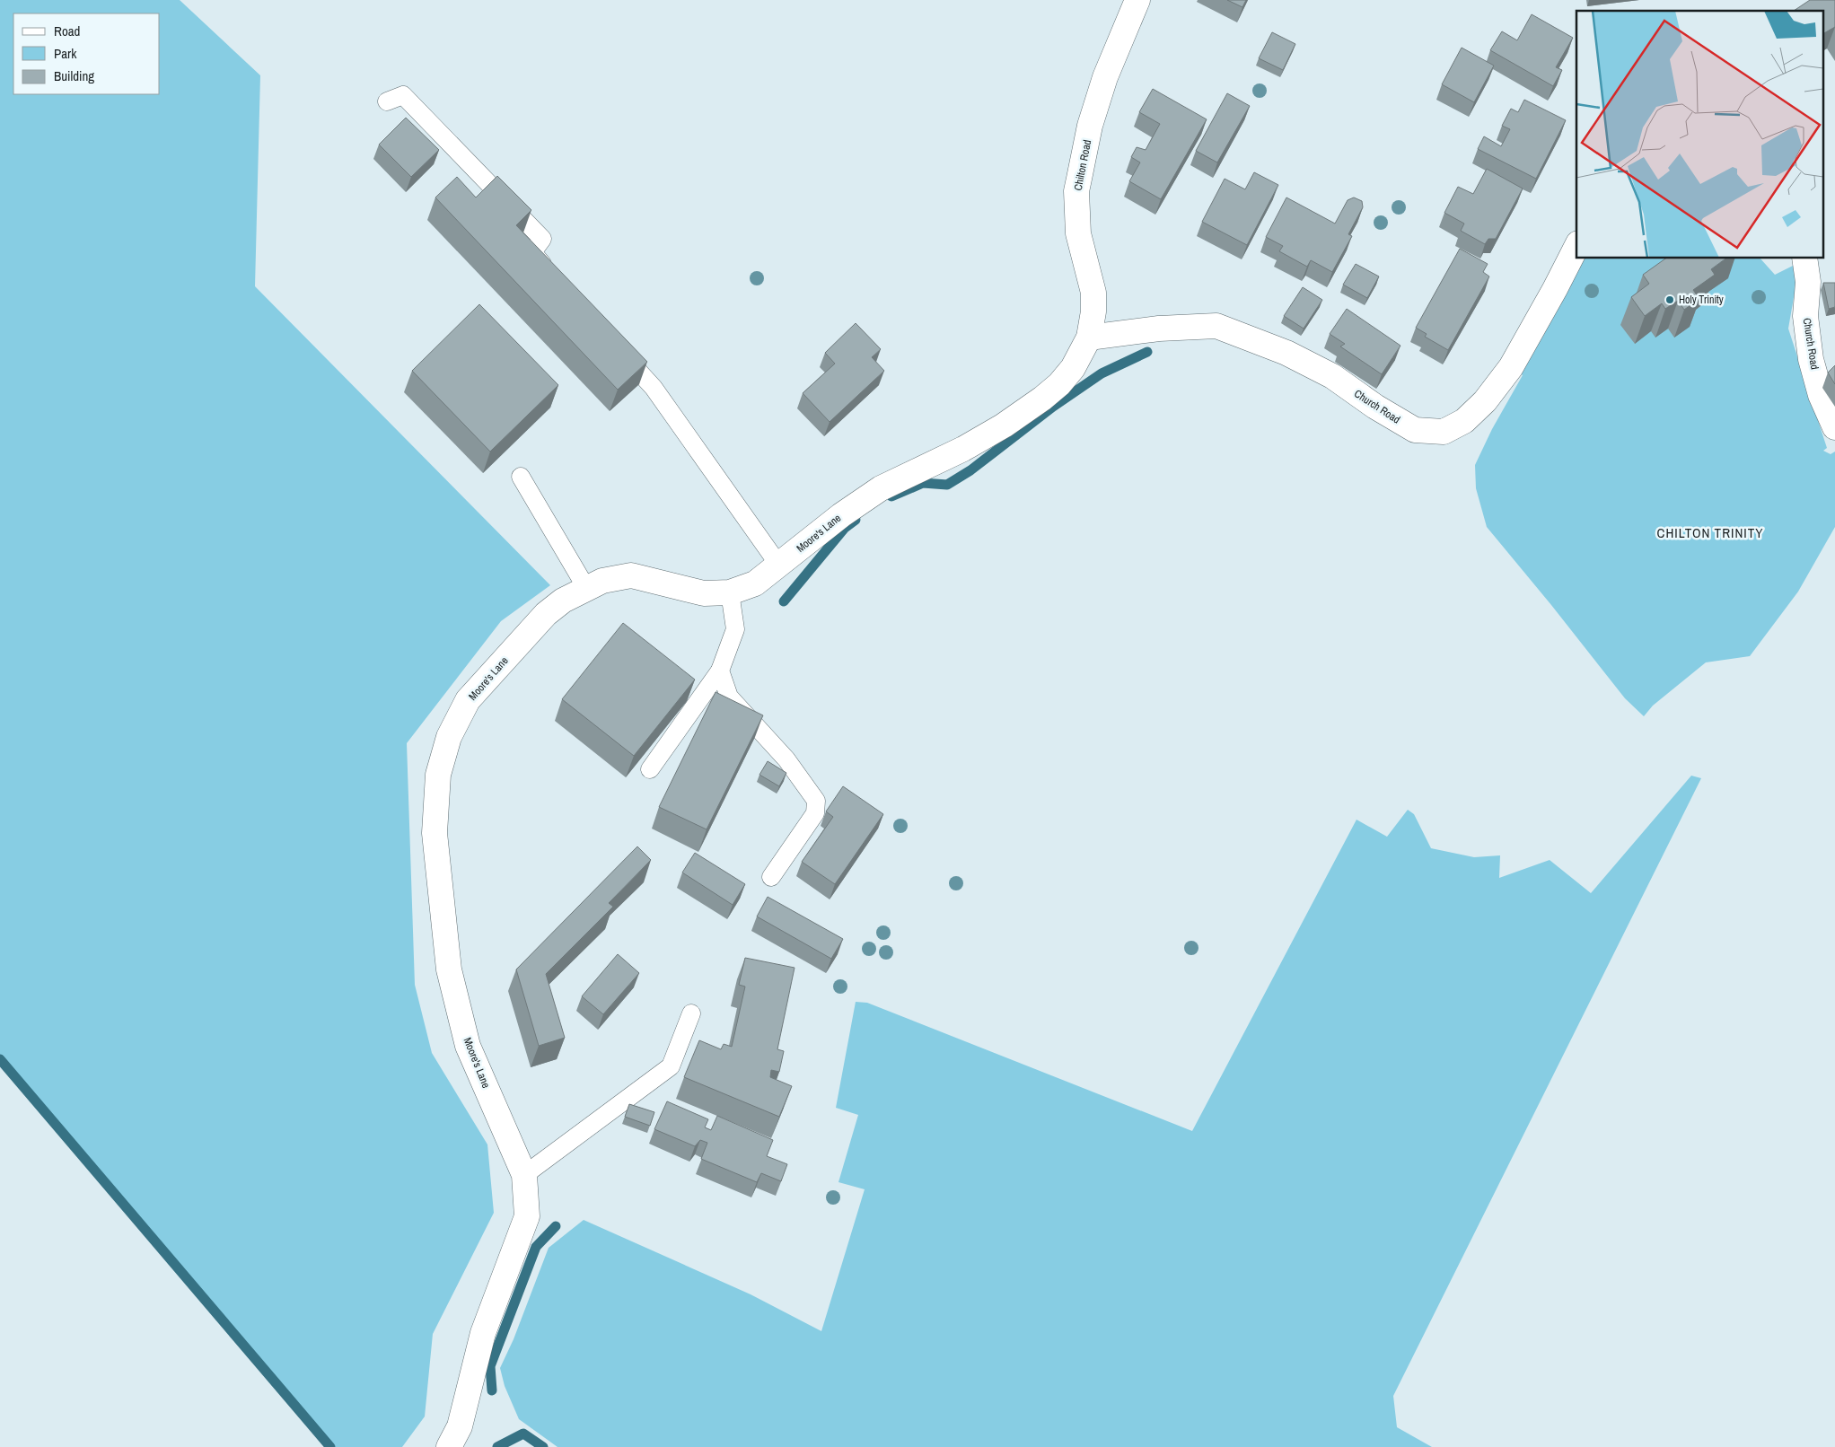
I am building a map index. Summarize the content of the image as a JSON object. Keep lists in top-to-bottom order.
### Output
{
  "streets": {
    "street": ["Chilton Road", "Church Road", "Moore's Lane"]
  },
  "crossings": [
    ["Chilton Road", "Church Road"],
    ["Chilton Road", "Moore's Lane"],
    ["Church Road", "Moore's Lane"]
  ],
  "districts": ["CHILTON TRINITY"],
  "places": ["Holy Trinity"],
  "legend": ["Road", "Park", "Building"]
}
